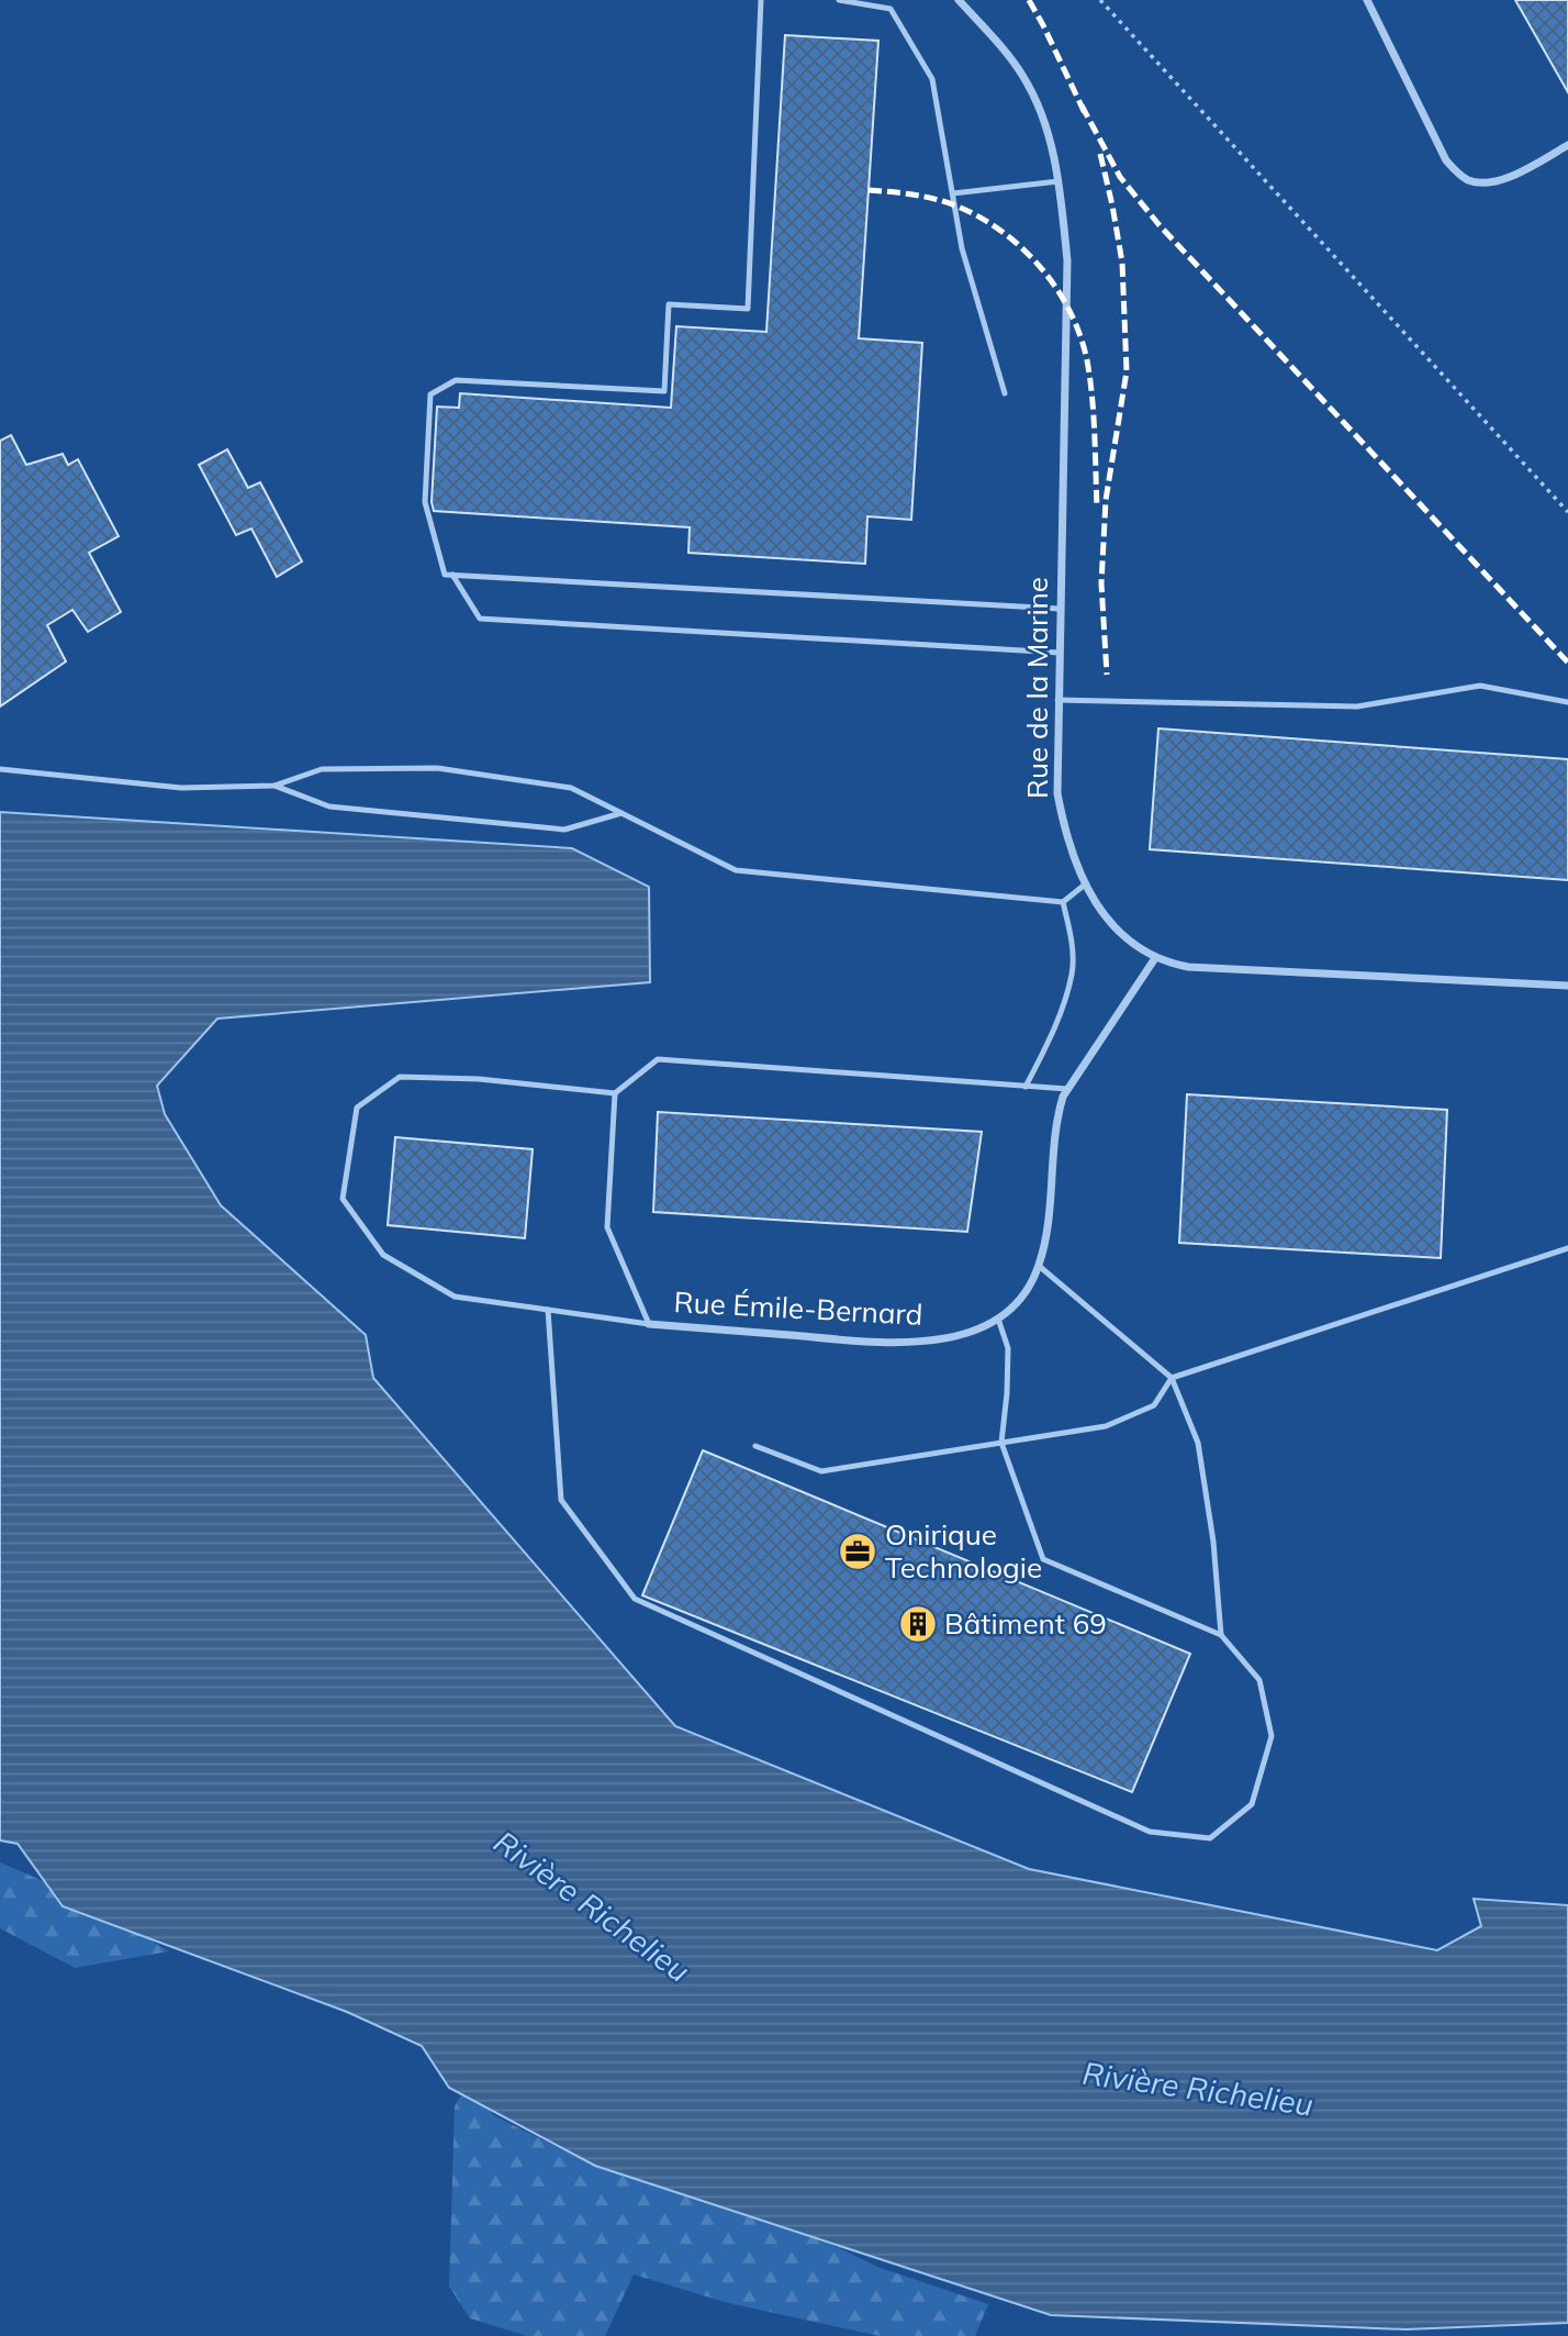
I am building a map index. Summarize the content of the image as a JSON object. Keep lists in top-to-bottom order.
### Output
{
  "streets": {
    "street": ["Rue de la Marine", "Rue Émile-Bernard"]
  },
  "crossings": [
    ["Rue de la Marine", "Rue Émile-Bernard"]
  ],
  "water": ["Rivière Richelieu"],
  "places": {
    "office": ["Onirique Technologie"],
    "building": ["Bâtiment 69"]
  }
}
